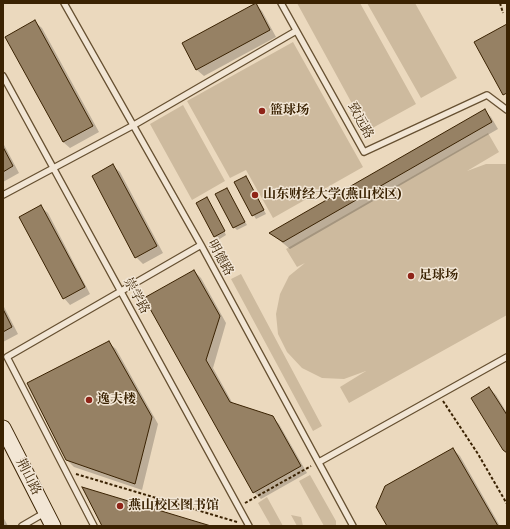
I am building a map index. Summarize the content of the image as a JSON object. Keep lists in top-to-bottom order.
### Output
{
  "streets": {
    "main road": ["荆山路"],
    "lane": ["致远路", "明德路", "崇学路"]
  },
  "places": [
    "篮球场",
    "山东财经大学(燕山校区)",
    "足球场",
    "逸夫楼",
    "燕山校区图书馆"
  ]
}
